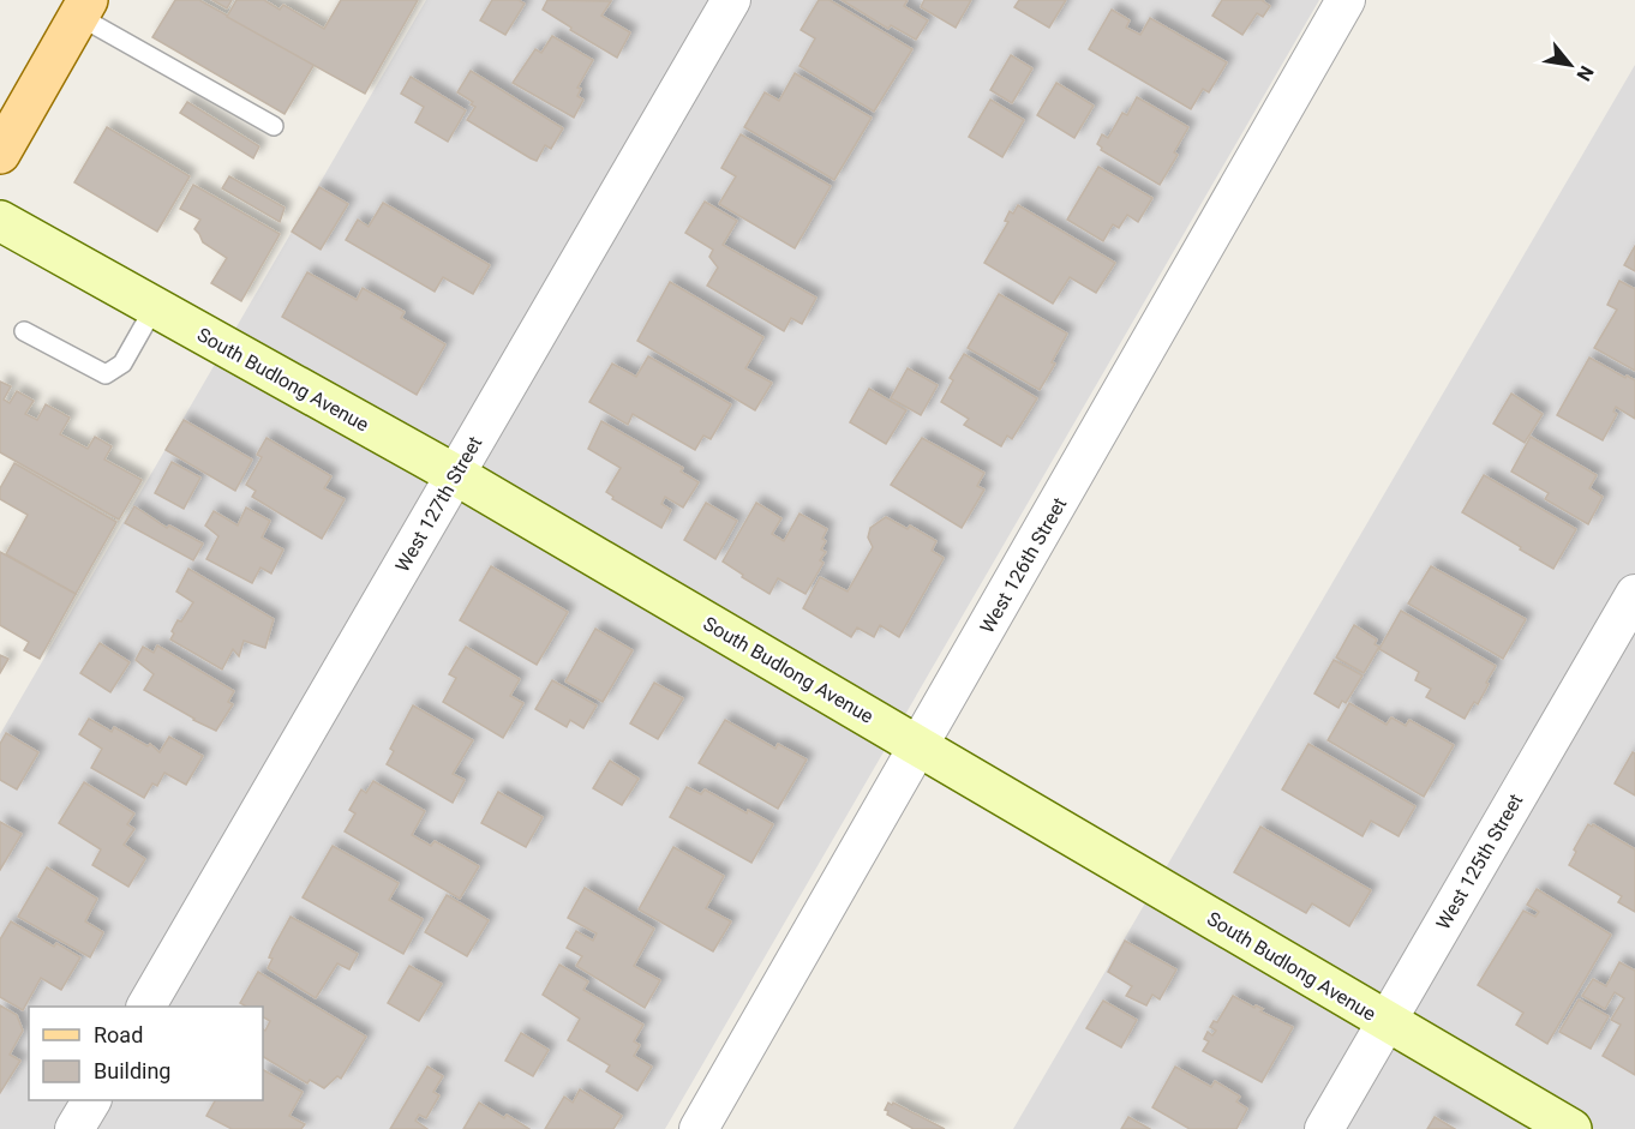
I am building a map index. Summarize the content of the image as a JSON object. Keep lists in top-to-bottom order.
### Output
{
  "streets": {
    "street": [
      "South Budlong Avenue",
      "West 127th Street",
      "West 126th Street",
      "West 125th Street"
    ]
  },
  "crossings": [
    ["South Budlong Avenue", "West 127th Street"],
    ["South Budlong Avenue", "West 126th Street"],
    ["South Budlong Avenue", "West 125th Street"]
  ],
  "legend": ["Road", "Building"],
  "north": "bottom right"
}
